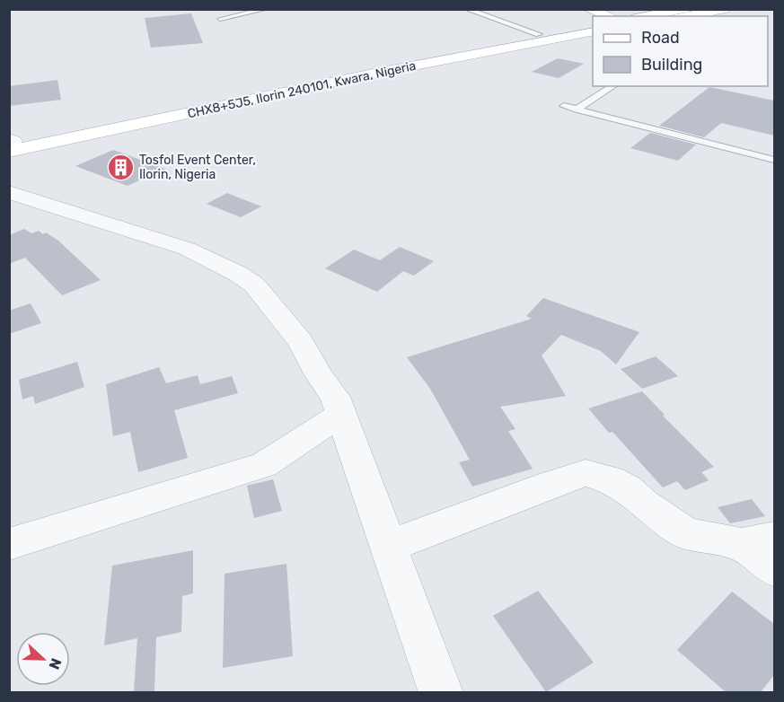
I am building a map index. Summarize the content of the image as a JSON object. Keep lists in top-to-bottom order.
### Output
{
  "streets": {
    "main road": ["CHX8+5J5, Ilorin 240101, Kwara, Nigeria"]
  },
  "places": {
    "building": ["Tosfol Event Center, Ilorin, Nigeria"]
  },
  "legend": ["Road", "Building"],
  "north": "right"
}
